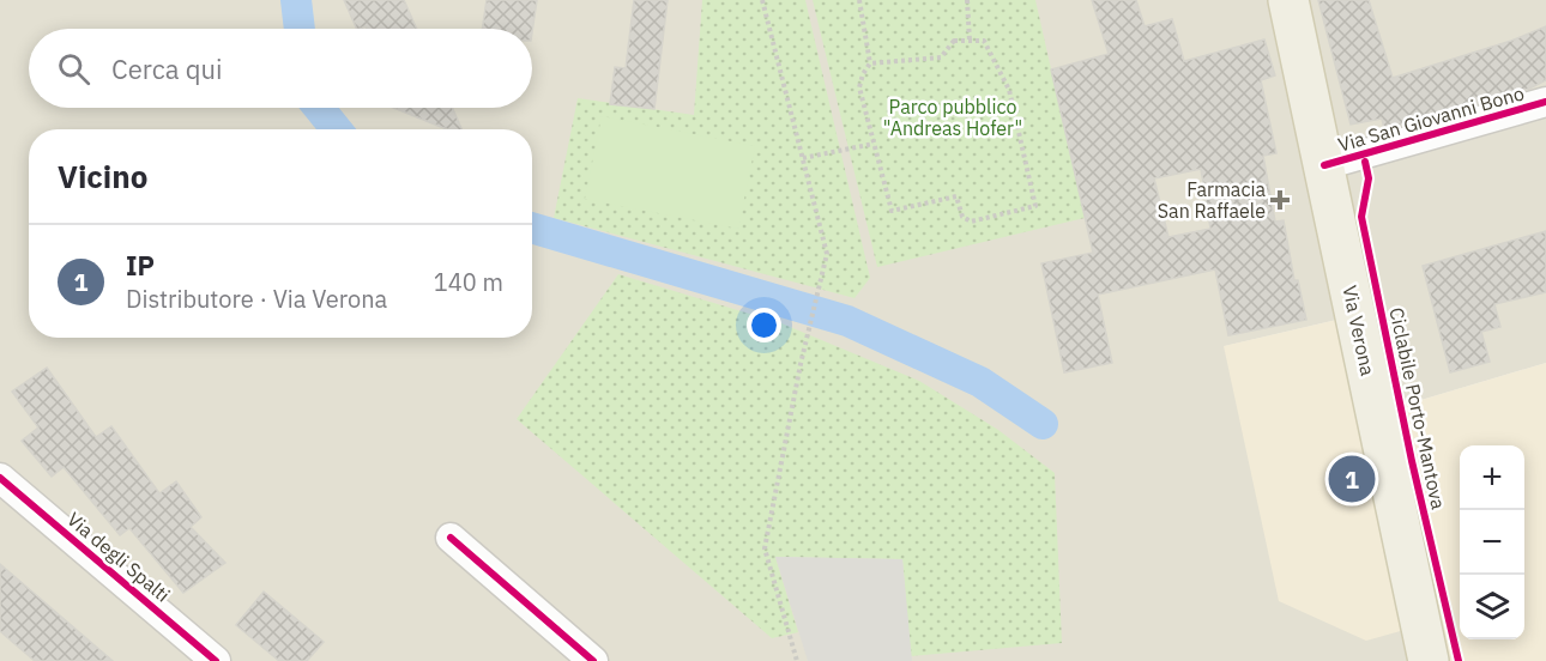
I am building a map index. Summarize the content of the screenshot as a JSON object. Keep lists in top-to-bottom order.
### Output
{
  "streets": {
    "main road": ["Via Verona"],
    "street": ["Via San Giovanni Bono", "Via degli Spalti"],
    "cycle path": ["Ciclabile Porto-Mantova"]
  },
  "crossings": [
    ["Via San Giovanni Bono", "Via Verona"]
  ],
  "parks": ["Parco pubblico \"Andreas Hofer\""],
  "places": {
    "health": ["Farmacia San Raffaele"]
  },
  "page": {
    "search": "Cerca qui",
    "heading": "Vicino",
    "list": [
      {
        "mark": "1",
        "name": "IP",
        "note": "Distributore · Via Verona",
        "value": "140 m"
      }
    ],
    "map_buttons": ["+", "−"],
    "pins": "1"
  }
}
